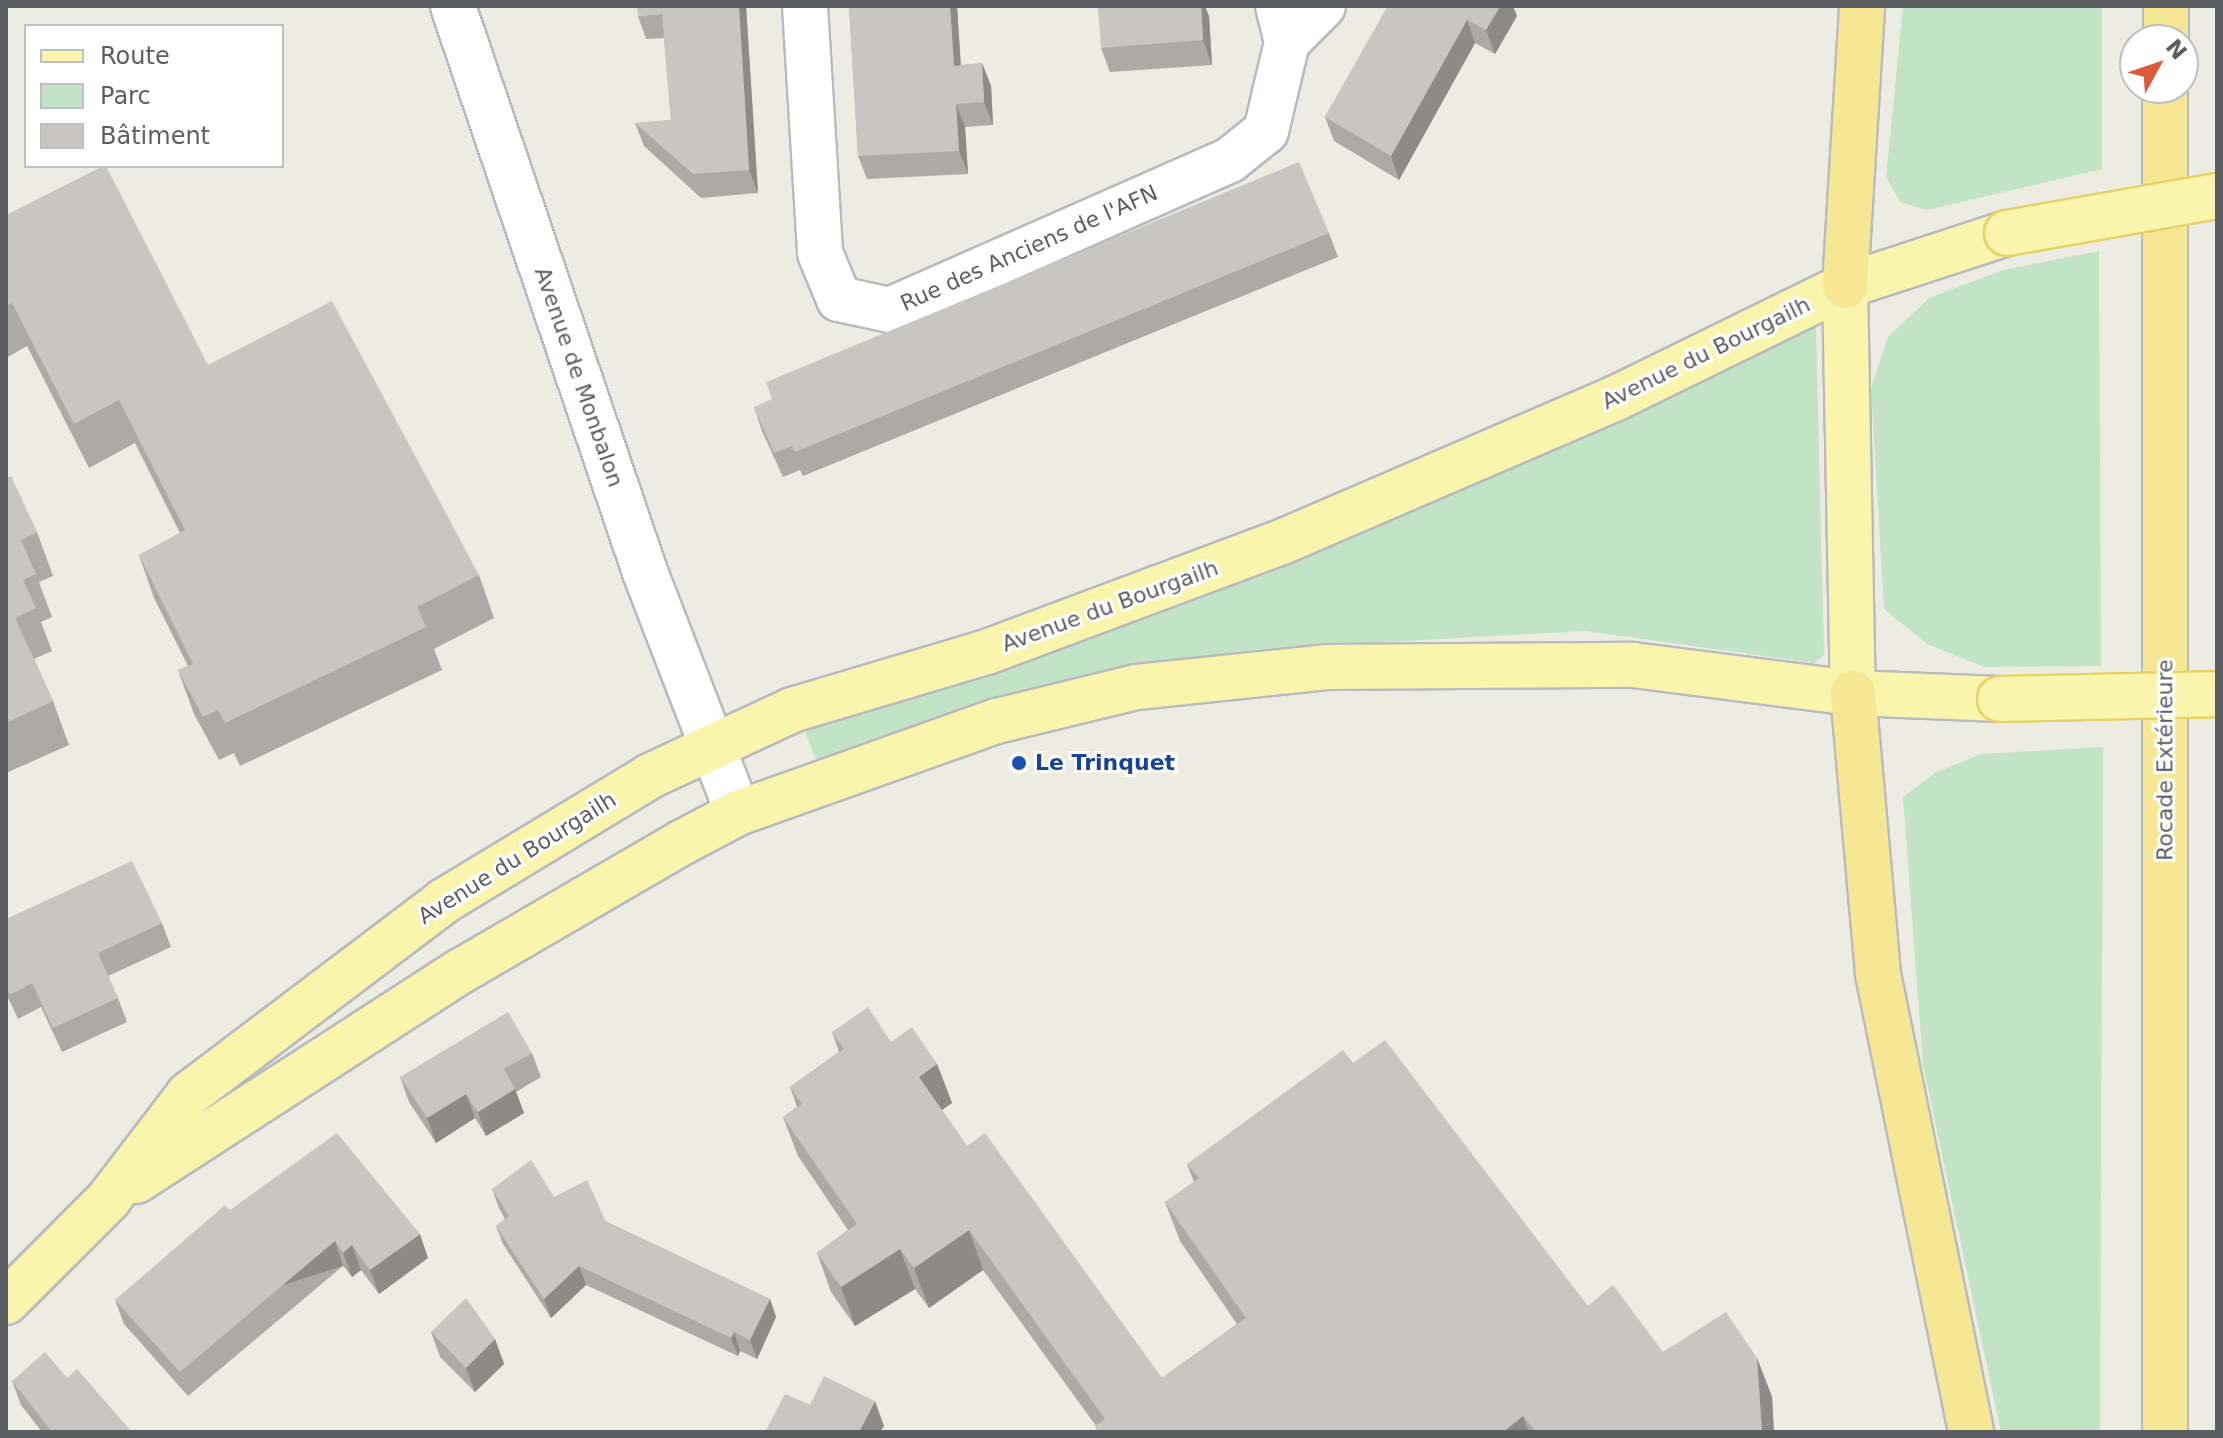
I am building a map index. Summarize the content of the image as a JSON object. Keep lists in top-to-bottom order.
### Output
{
  "streets": {
    "highway": ["Rocade Extérieure"],
    "main road": ["Avenue du Bourgailh"],
    "street": ["Rue des Anciens de l'AFN", "Avenue de Monbalon"]
  },
  "crossings": [
    ["Avenue du Bourgailh", "Avenue de Monbalon"]
  ],
  "places": ["Le Trinquet"],
  "legend": ["Route", "Parc", "Bâtiment"],
  "north": "top right"
}
